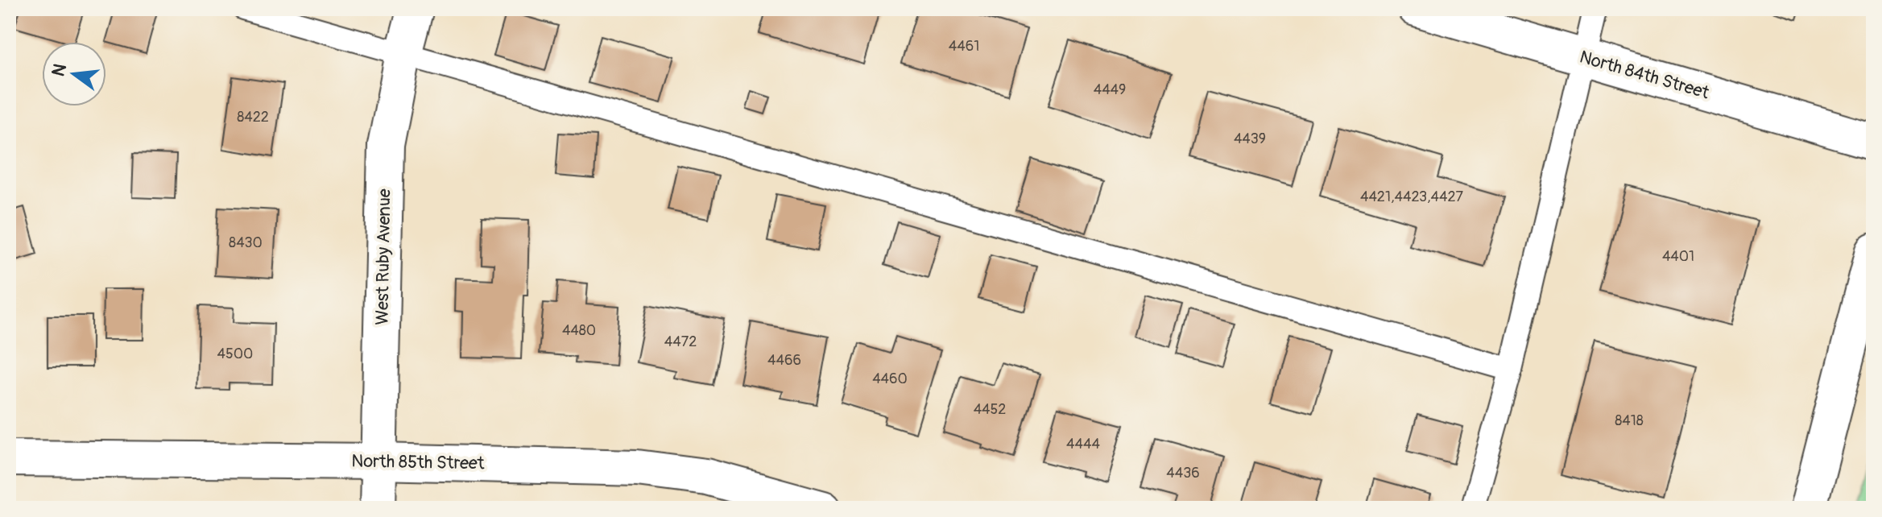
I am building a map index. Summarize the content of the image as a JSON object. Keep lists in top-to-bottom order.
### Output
{
  "streets": {
    "street": ["North 84th Street", "West Ruby Avenue", "North 85th Street"]
  },
  "crossings": [
    ["West Ruby Avenue", "North 85th Street"]
  ],
  "house_numbers": [
    "4461",
    "4449",
    "8422",
    "4439",
    "4421,4423,4427",
    "8430",
    "4401",
    "4480",
    "4472",
    "4500",
    "4466",
    "4460",
    "4452",
    "8418",
    "4444",
    "4436"
  ],
  "north": "left"
}
